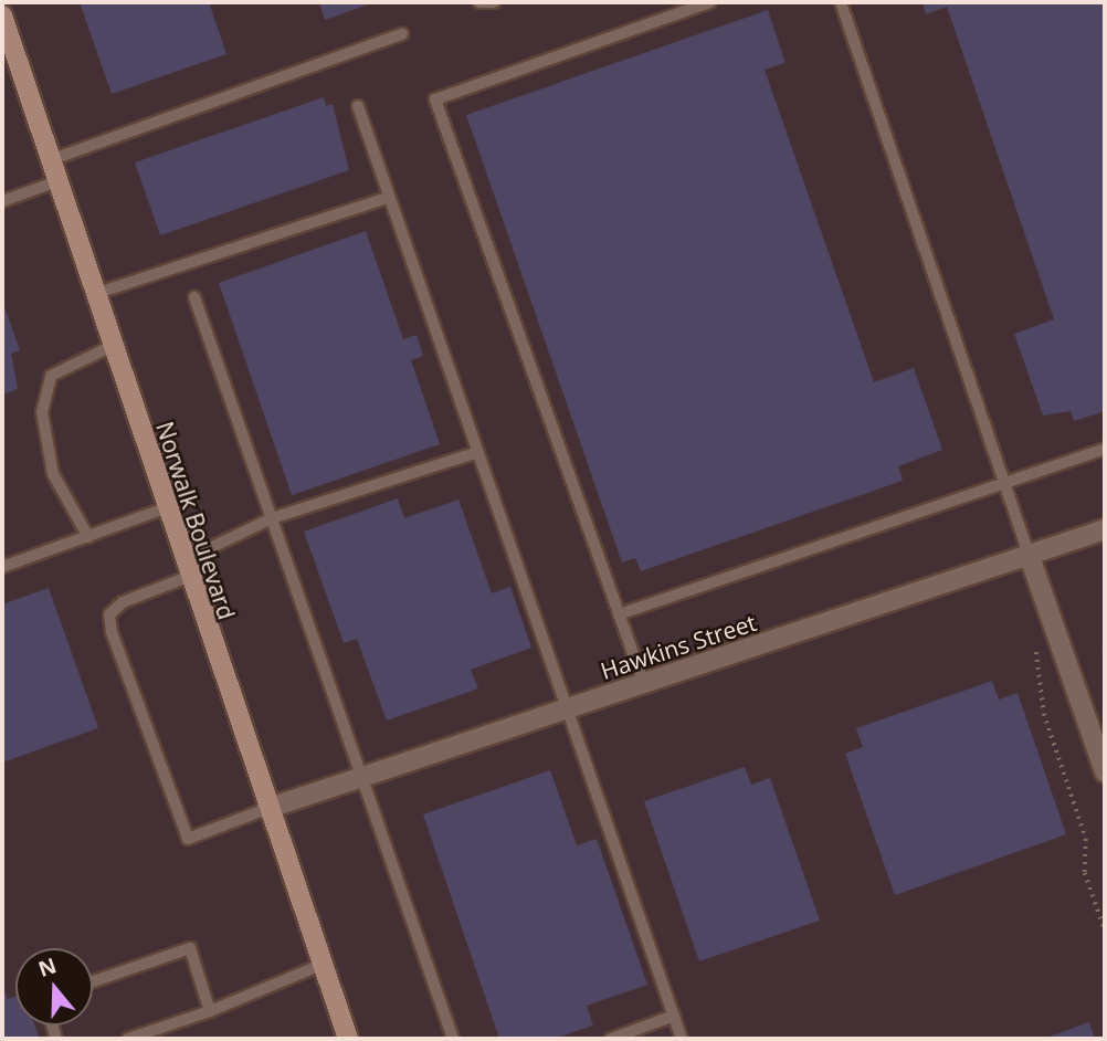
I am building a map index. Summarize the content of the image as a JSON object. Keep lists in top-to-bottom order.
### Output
{
  "streets": {
    "main road": ["Norwalk Boulevard"],
    "street": ["Hawkins Street"]
  },
  "crossings": [
    ["Norwalk Boulevard", "Hawkins Street"]
  ],
  "north": "top"
}
